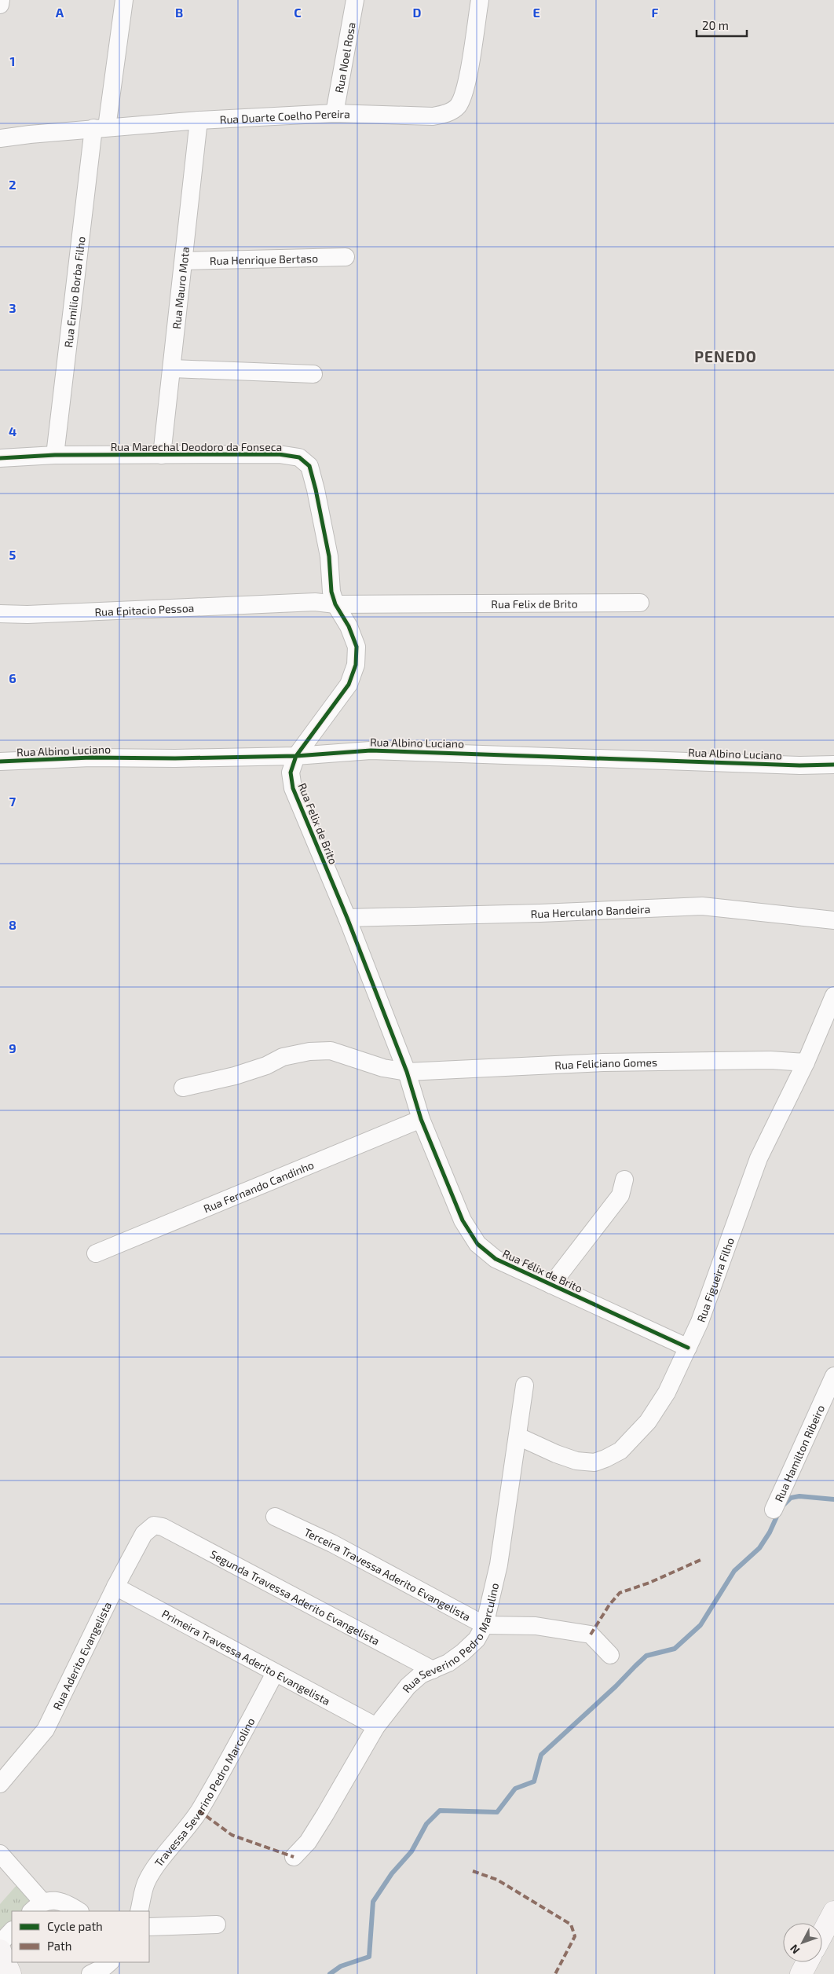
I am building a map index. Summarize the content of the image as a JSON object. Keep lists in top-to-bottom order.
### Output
{
  "streets": {
    "street": [
      "Rua Noel Rosa",
      "Rua Duarte Coelho Pereira",
      "Rua Henrique Bertaso",
      "Rua Mauro Mota",
      "Rua Emilio Borba Filho",
      "Rua Marechal Deodoro da Fonseca",
      "Rua Felix de Brito",
      "Rua Epitacio Pessoa",
      "Rua Albino Luciano",
      "Rua Herculano Bandeira",
      "Rua Feliciano Gomes",
      "Rua Fernando Candinho",
      "Rua Félix de Brito",
      "Rua Figueira Filho",
      "Rua Hamilton Ribeiro",
      "Terceira Travessa Aderito Evangelista",
      "Segunda Travessa Aderito Evangelista",
      "Rua Severino Pedro Marculino",
      "Rua Aderito Evangelista",
      "Primeira Travessa Aderito Evangelista",
      "Travessa Severino Pedro Marcolino"
    ]
  },
  "crossings": [
    ["Rua Noel Rosa", "Rua Duarte Coelho Pereira"],
    ["Rua Duarte Coelho Pereira", "Rua Mauro Mota"],
    ["Rua Duarte Coelho Pereira", "Rua Emilio Borba Filho"],
    ["Rua Henrique Bertaso", "Rua Mauro Mota"],
    ["Rua Mauro Mota", "Rua Marechal Deodoro da Fonseca"],
    ["Rua Emilio Borba Filho", "Rua Marechal Deodoro da Fonseca"],
    ["Rua Marechal Deodoro da Fonseca", "Rua Felix de Brito"],
    ["Rua Marechal Deodoro da Fonseca", "Rua Epitacio Pessoa"],
    ["Rua Felix de Brito", "Rua Epitacio Pessoa"],
    ["Rua Felix de Brito", "Rua Albino Luciano"],
    ["Rua Felix de Brito", "Rua Herculano Bandeira"],
    ["Rua Felix de Brito", "Rua Feliciano Gomes"],
    ["Rua Felix de Brito", "Rua Félix de Brito"],
    ["Rua Feliciano Gomes", "Rua Félix de Brito"],
    ["Rua Feliciano Gomes", "Rua Figueira Filho"],
    ["Rua Fernando Candinho", "Rua Félix de Brito"],
    ["Rua Félix de Brito", "Rua Figueira Filho"],
    ["Rua Figueira Filho", "Rua Severino Pedro Marculino"],
    ["Terceira Travessa Aderito Evangelista", "Rua Severino Pedro Marculino"],
    ["Segunda Travessa Aderito Evangelista", "Rua Severino Pedro Marculino"],
    ["Segunda Travessa Aderito Evangelista", "Rua Aderito Evangelista"],
    ["Rua Severino Pedro Marculino", "Primeira Travessa Aderito Evangelista"],
    ["Rua Aderito Evangelista", "Primeira Travessa Aderito Evangelista"],
    ["Primeira Travessa Aderito Evangelista", "Travessa Severino Pedro Marcolino"]
  ],
  "districts": ["PENEDO"],
  "legend": ["Cycle path", "Path"],
  "scale_bar": "20 m",
  "north": "bottom left",
  "grid": {
    "columns": [
      "A",
      "B",
      "C",
      "D",
      "E",
      "F"
    ],
    "rows": [
      "1",
      "2",
      "3",
      "4",
      "5",
      "6",
      "7",
      "8",
      "9"
    ]
  }
}
